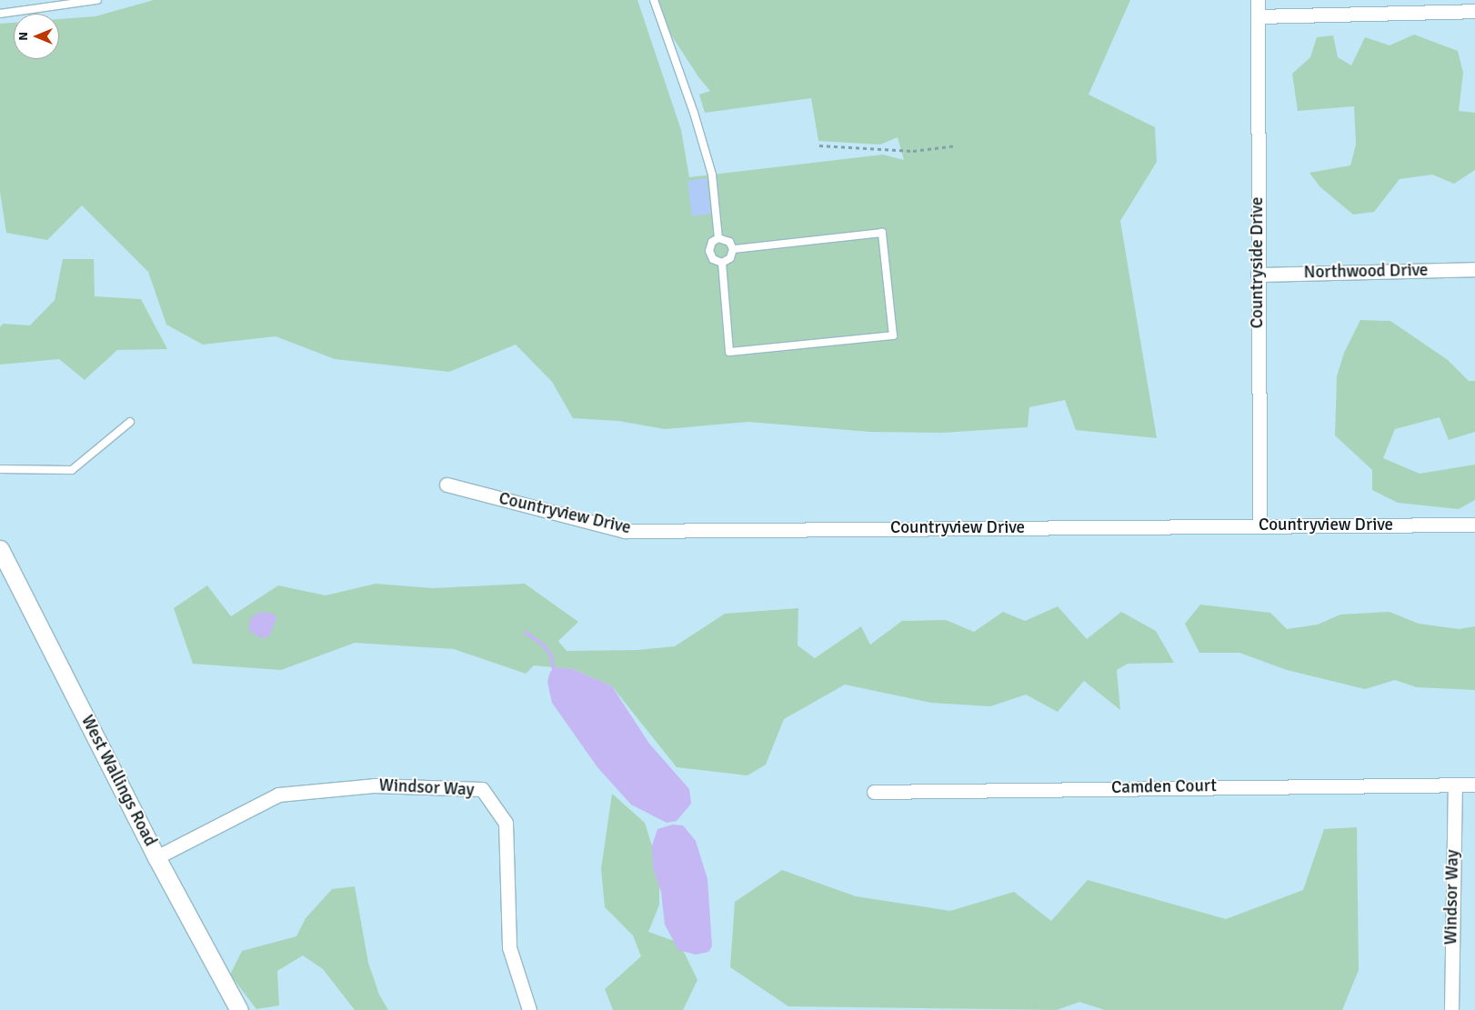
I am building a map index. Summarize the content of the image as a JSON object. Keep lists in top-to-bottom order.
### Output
{
  "streets": {
    "street": [
      "Countryside Drive",
      "Northwood Drive",
      "Countryview Drive",
      "West Wallings Road",
      "Camden Court",
      "Windsor Way"
    ]
  },
  "crossings": [
    ["Countryside Drive", "Northwood Drive"],
    ["Countryside Drive", "Countryview Drive"],
    ["West Wallings Road", "Windsor Way"],
    ["Camden Court", "Windsor Way"]
  ],
  "north": "left"
}
